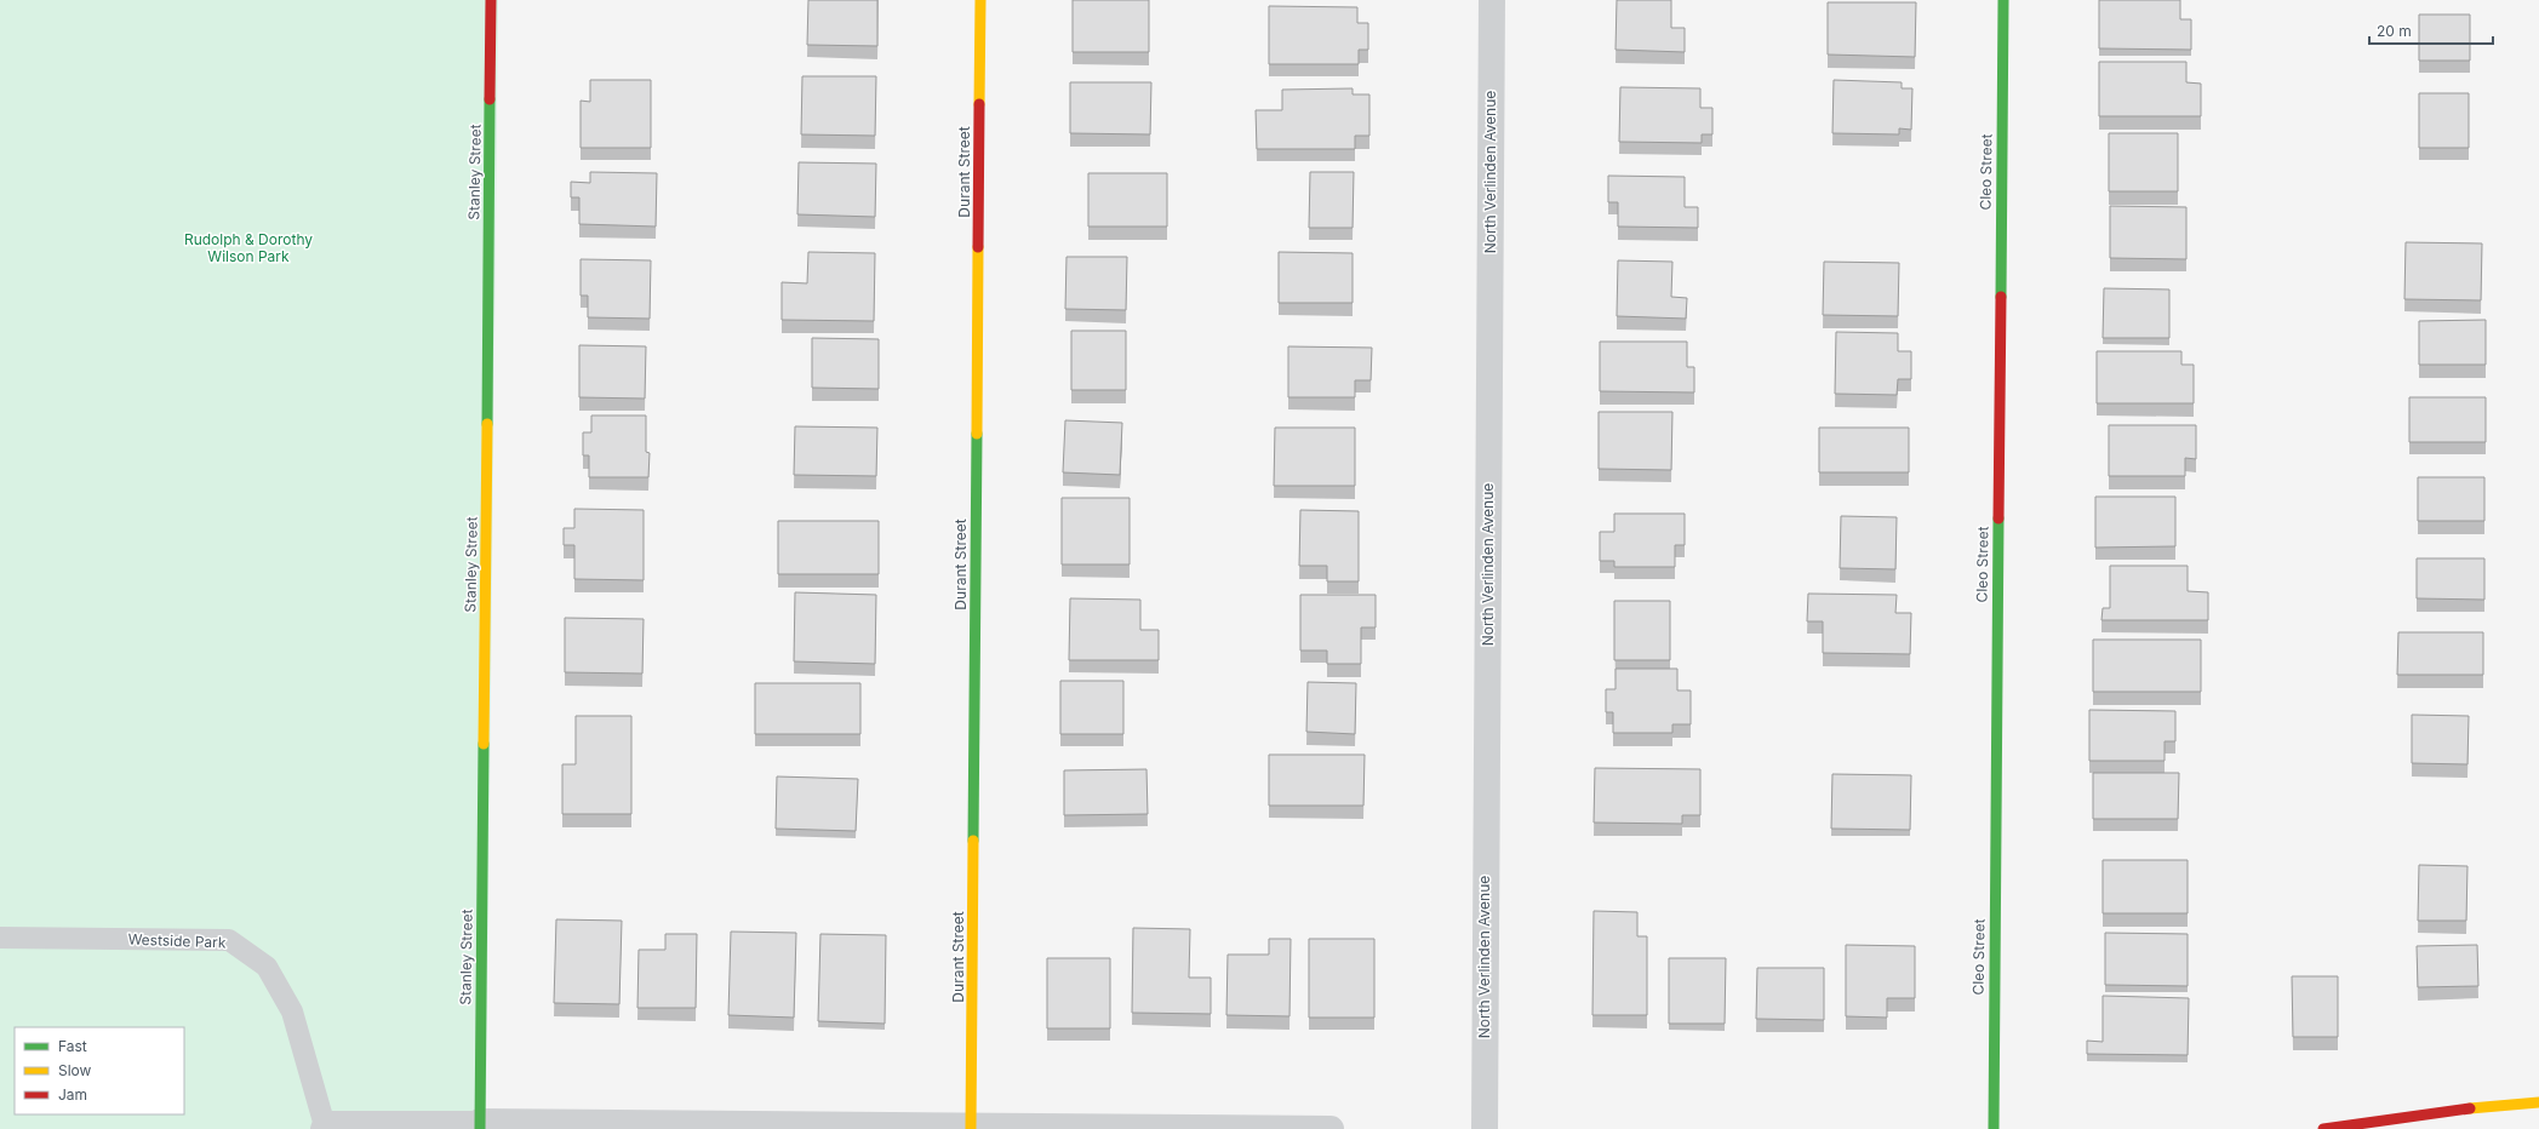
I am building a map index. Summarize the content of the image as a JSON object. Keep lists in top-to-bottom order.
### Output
{
  "streets": {
    "street": [
      "Stanley Street",
      "Durant Street",
      "North Verlinden Avenue",
      "Cleo Street"
    ],
    "lane": ["Westside Park"]
  },
  "crossings": [
    ["Stanley Street", "Westside Park"]
  ],
  "parks": ["Rudolph & Dorothy Wilson Park"],
  "legend": ["Fast", "Slow", "Jam"],
  "scale_bar": "20 m"
}
